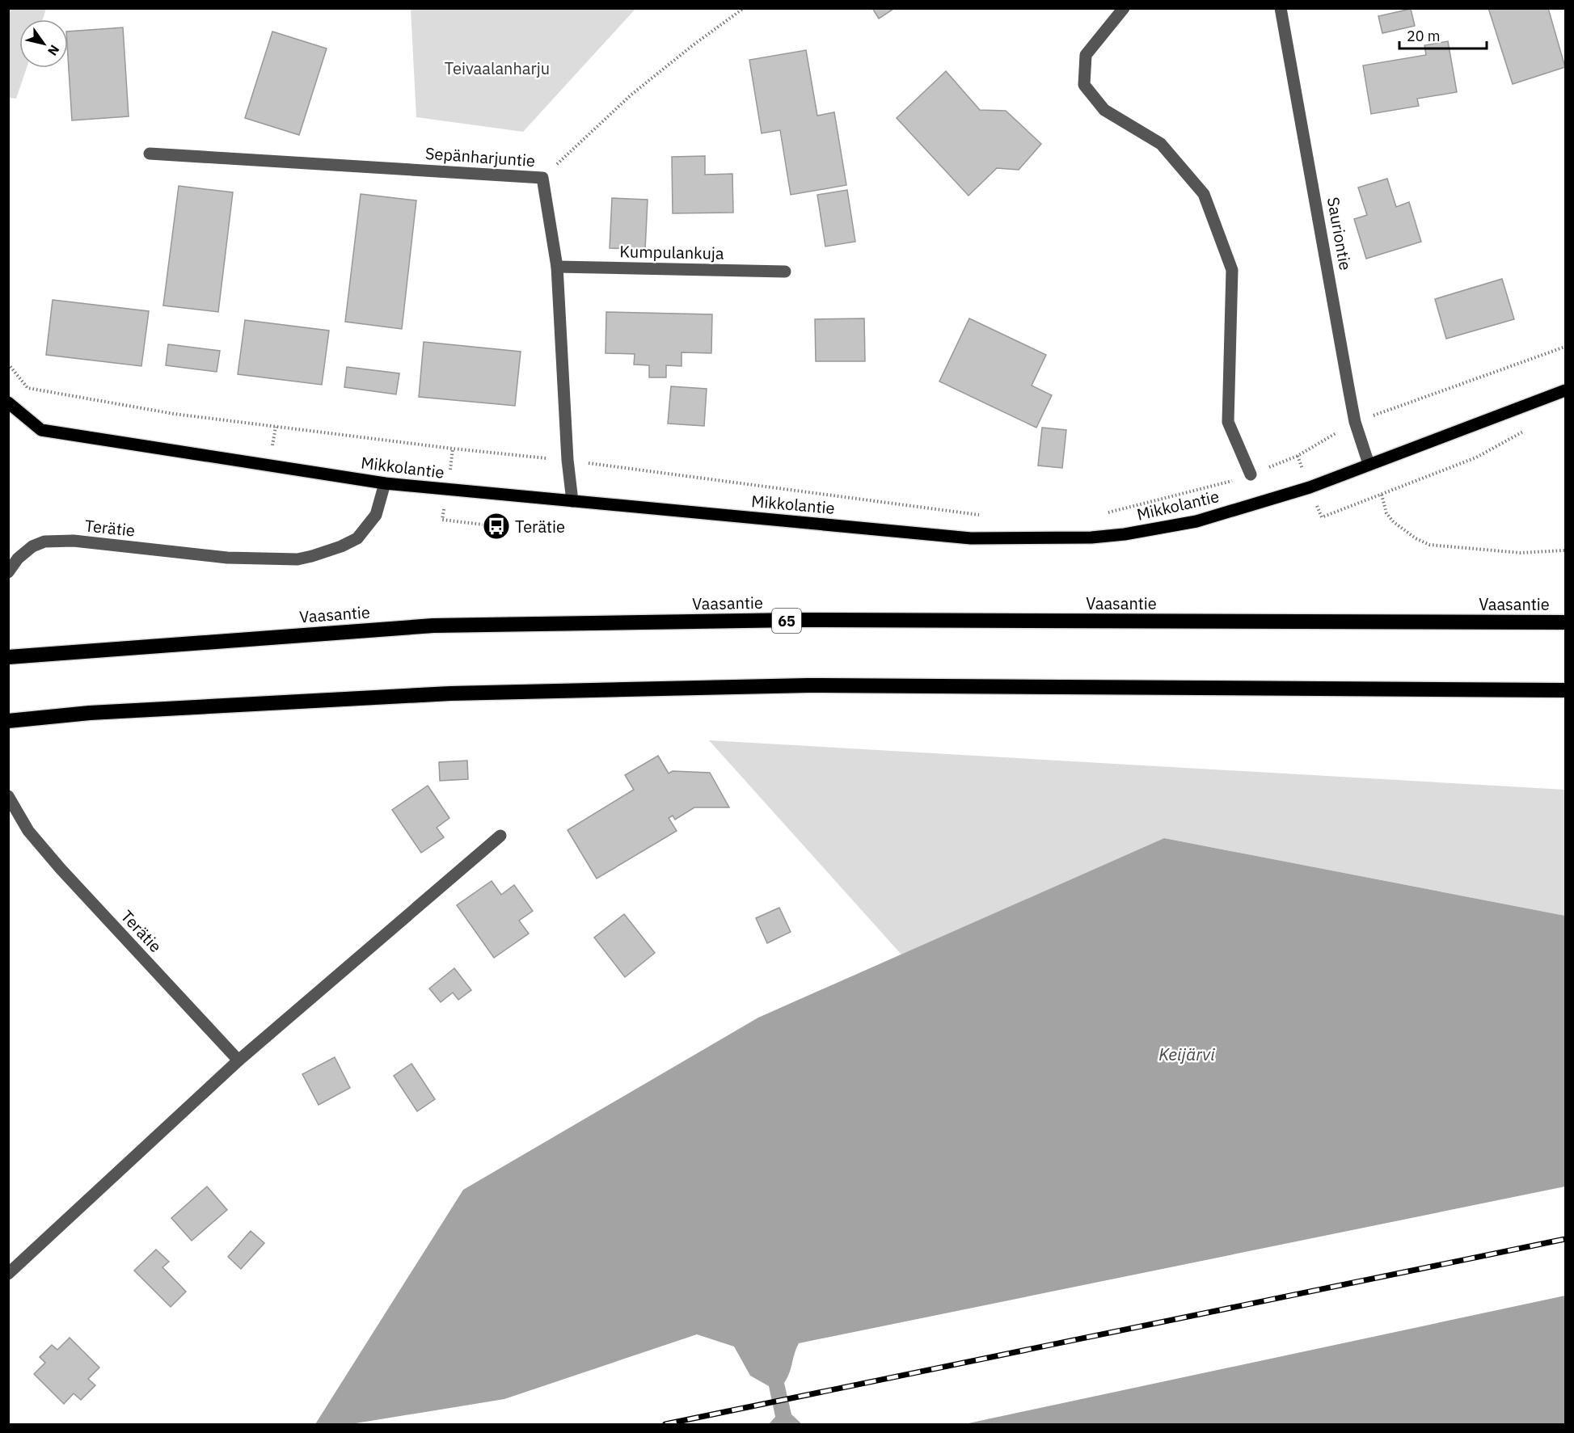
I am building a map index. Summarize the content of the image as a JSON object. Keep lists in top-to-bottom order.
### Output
{
  "streets": {
    "highway": ["Vaasantie", "65"],
    "main road": ["Mikkolantie"],
    "street": [
      "Sepänharjuntie",
      "Sauriontie",
      "Kumpulankuja",
      "Terätie"
    ]
  },
  "crossings": [
    ["Sepänharjuntie", "Kumpulankuja"],
    ["Sepänharjuntie", "Mikkolantie"],
    ["Sauriontie", "Mikkolantie"],
    ["Mikkolantie", "Terätie"]
  ],
  "water": ["Keijärvi"],
  "parks": ["Teivaalanharju"],
  "places": {
    "bus stop": ["Terätie"]
  },
  "scale_bar": "20 m",
  "north": "bottom right"
}
